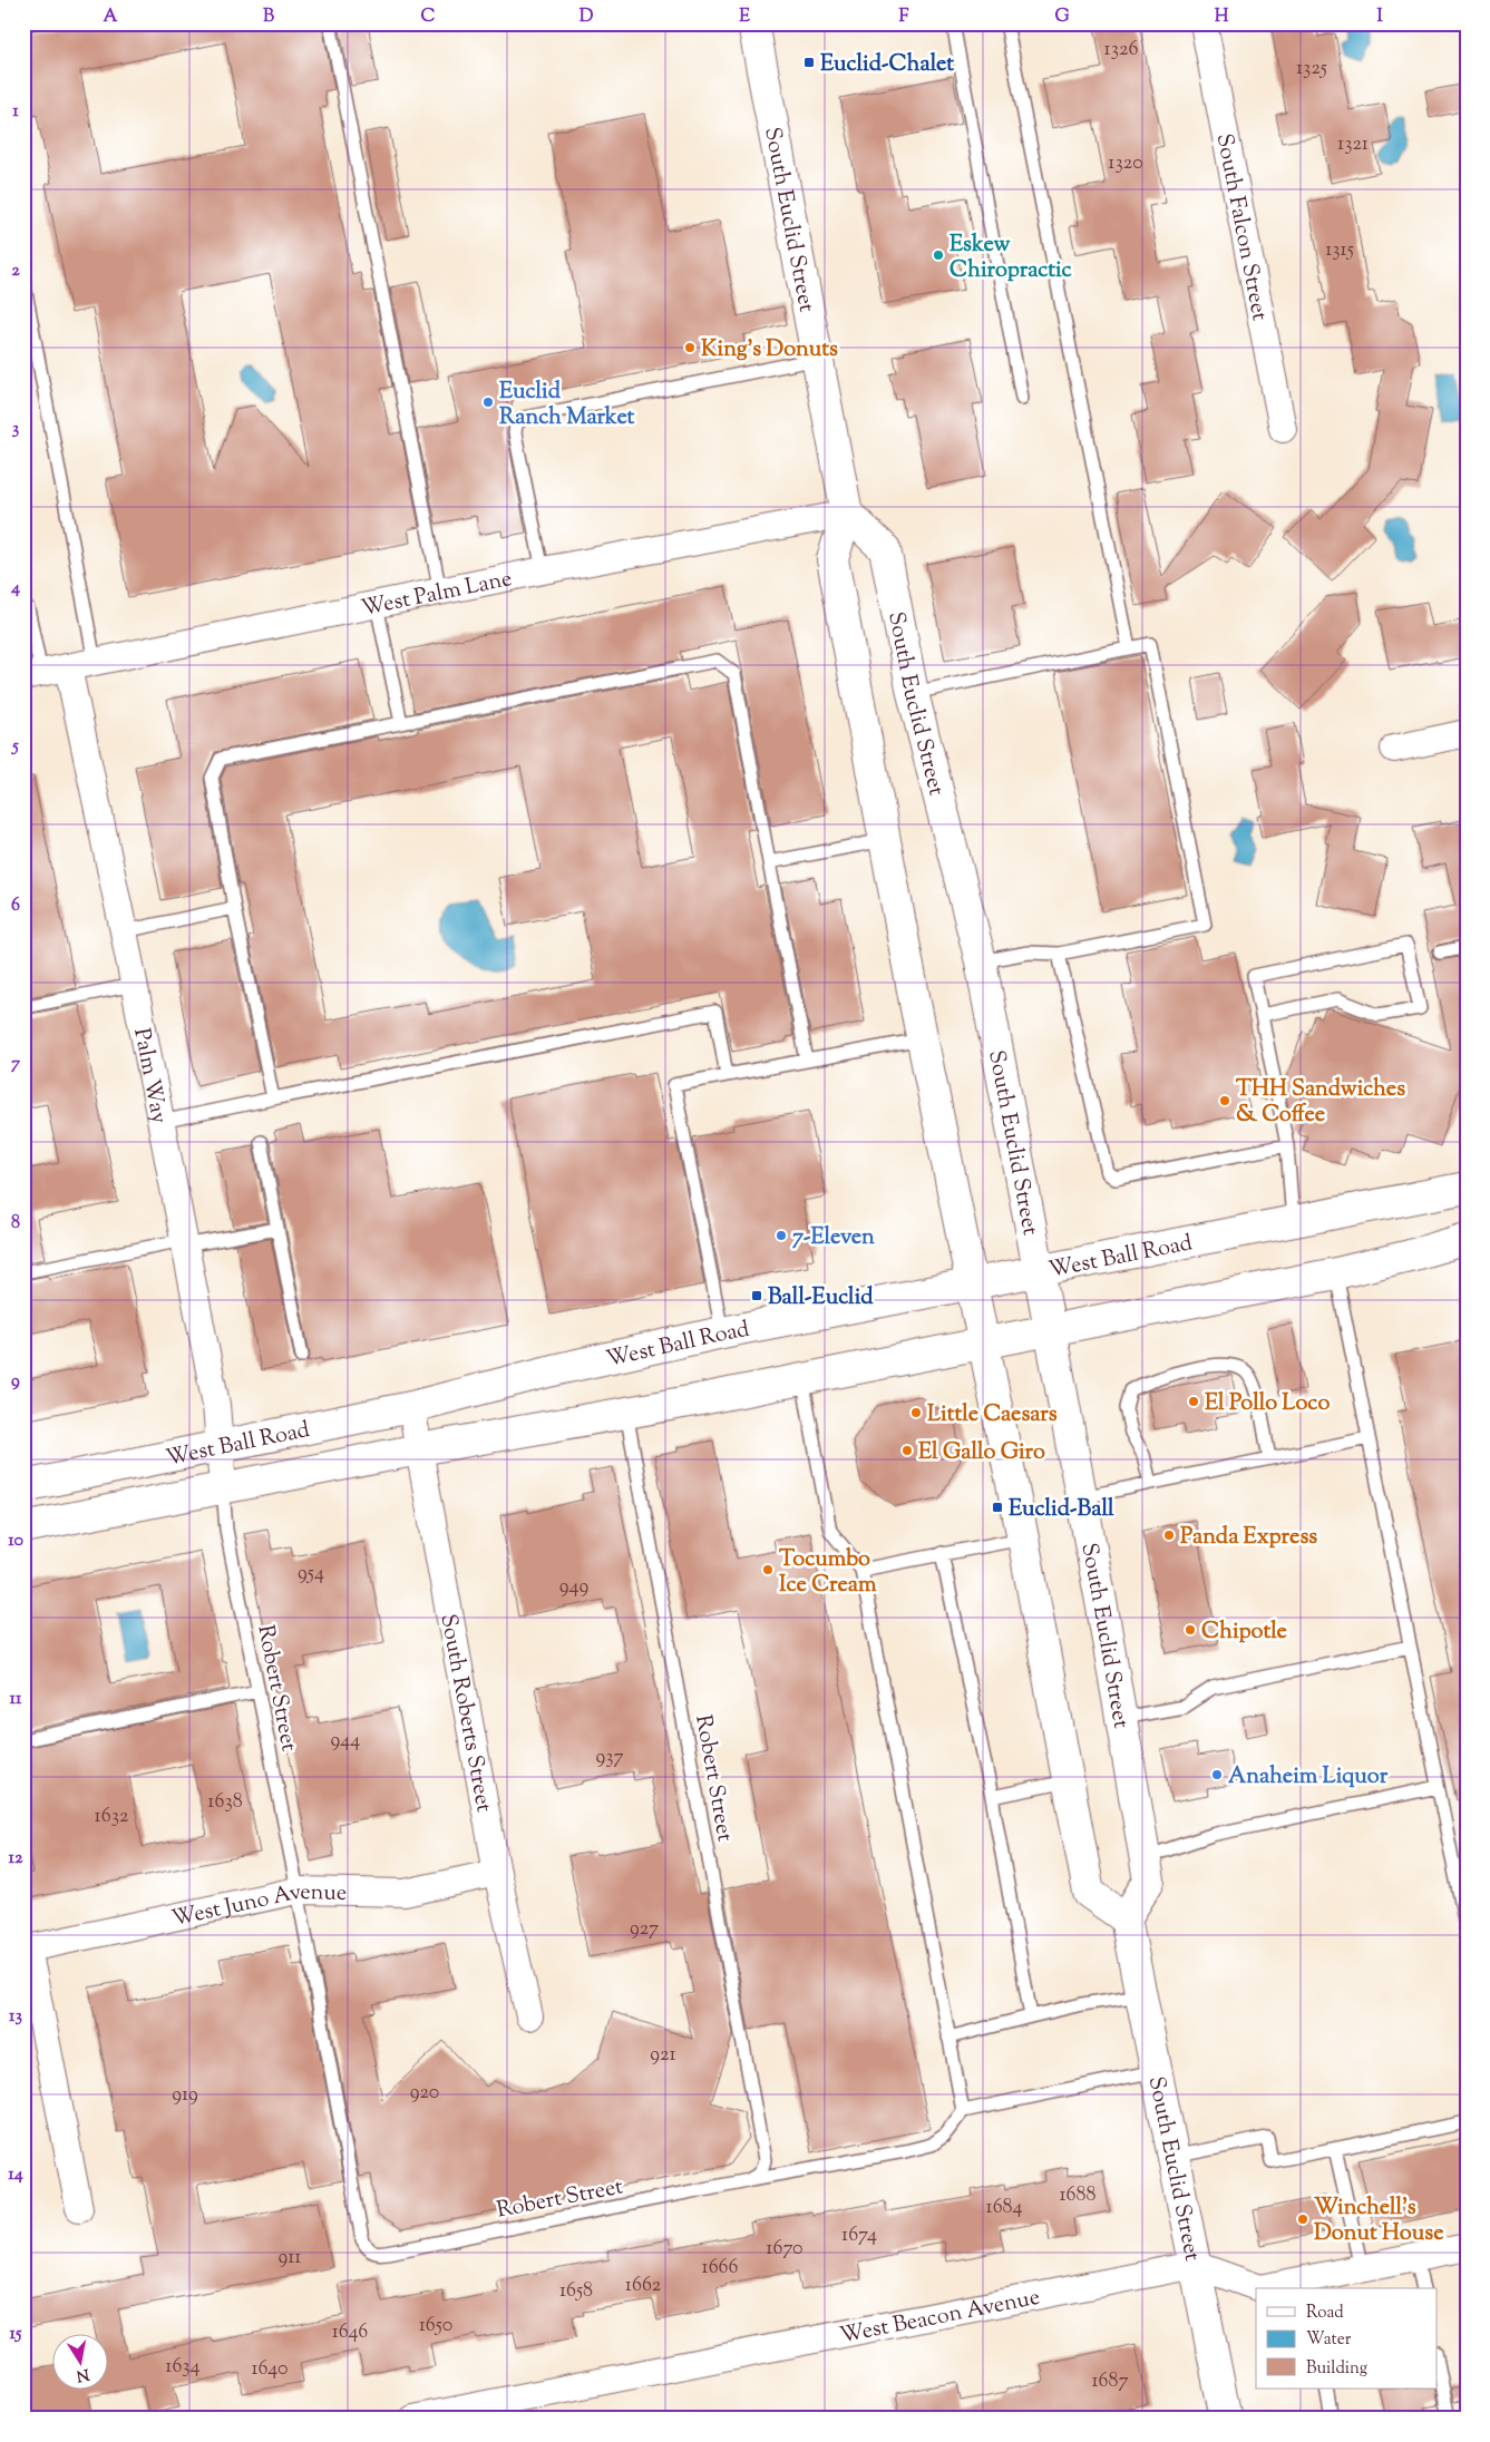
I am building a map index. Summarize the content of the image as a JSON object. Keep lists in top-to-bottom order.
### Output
{
  "streets": {
    "main road": ["South Euclid Street", "West Ball Road"],
    "street": [
      "South Falcon Street",
      "West Palm Lane",
      "Palm Way",
      "South Roberts Street",
      "West Juno Avenue",
      "West Beacon Avenue"
    ],
    "lane": ["Robert Street"]
  },
  "crossings": [
    ["South Euclid Street", "West Palm Lane"],
    ["South Euclid Street", "West Ball Road"],
    ["South Euclid Street", "West Beacon Avenue"],
    ["West Palm Lane", "Palm Way"],
    ["Palm Way", "West Ball Road"],
    ["Palm Way", "Robert Street"],
    ["West Ball Road", "Robert Street"],
    ["West Ball Road", "South Roberts Street"],
    ["Robert Street", "West Juno Avenue"],
    ["South Roberts Street", "West Juno Avenue"]
  ],
  "places": {
    "transit": ["Euclid-Chalet", "Ball-Euclid", "Euclid-Ball"],
    "other": [
      "Eskew Chiropractic",
      "King's Donuts",
      "Euclid Ranch Market",
      "THH Sandwiches & Coffee",
      "7-Eleven",
      "El Pollo Loco",
      "Little Caesars",
      "El Gallo Giro",
      "Panda Express",
      "Tocumbo Ice Cream",
      "Chipotle",
      "Anaheim Liquor",
      "Winchell's Donut House"
    ]
  },
  "house_numbers": [
    "1326",
    "1325",
    "1321",
    "1320",
    "1315",
    "954",
    "949",
    "944",
    "937",
    "1638",
    "1632",
    "927",
    "921",
    "920",
    "919",
    "1688",
    "1684",
    "1674",
    "1670",
    "911",
    "1666",
    "1662",
    "1658",
    "1650",
    "1646",
    "1634",
    "1640",
    "1687"
  ],
  "legend": ["Road", "Water", "Building"],
  "north": "bottom",
  "grid": {
    "columns": [
      "A",
      "B",
      "C",
      "D",
      "E",
      "F",
      "G",
      "H",
      "I"
    ],
    "rows": [
      "1",
      "2",
      "3",
      "4",
      "5",
      "6",
      "7",
      "8",
      "9",
      "10",
      "11",
      "12",
      "13",
      "14",
      "15"
    ]
  }
}
